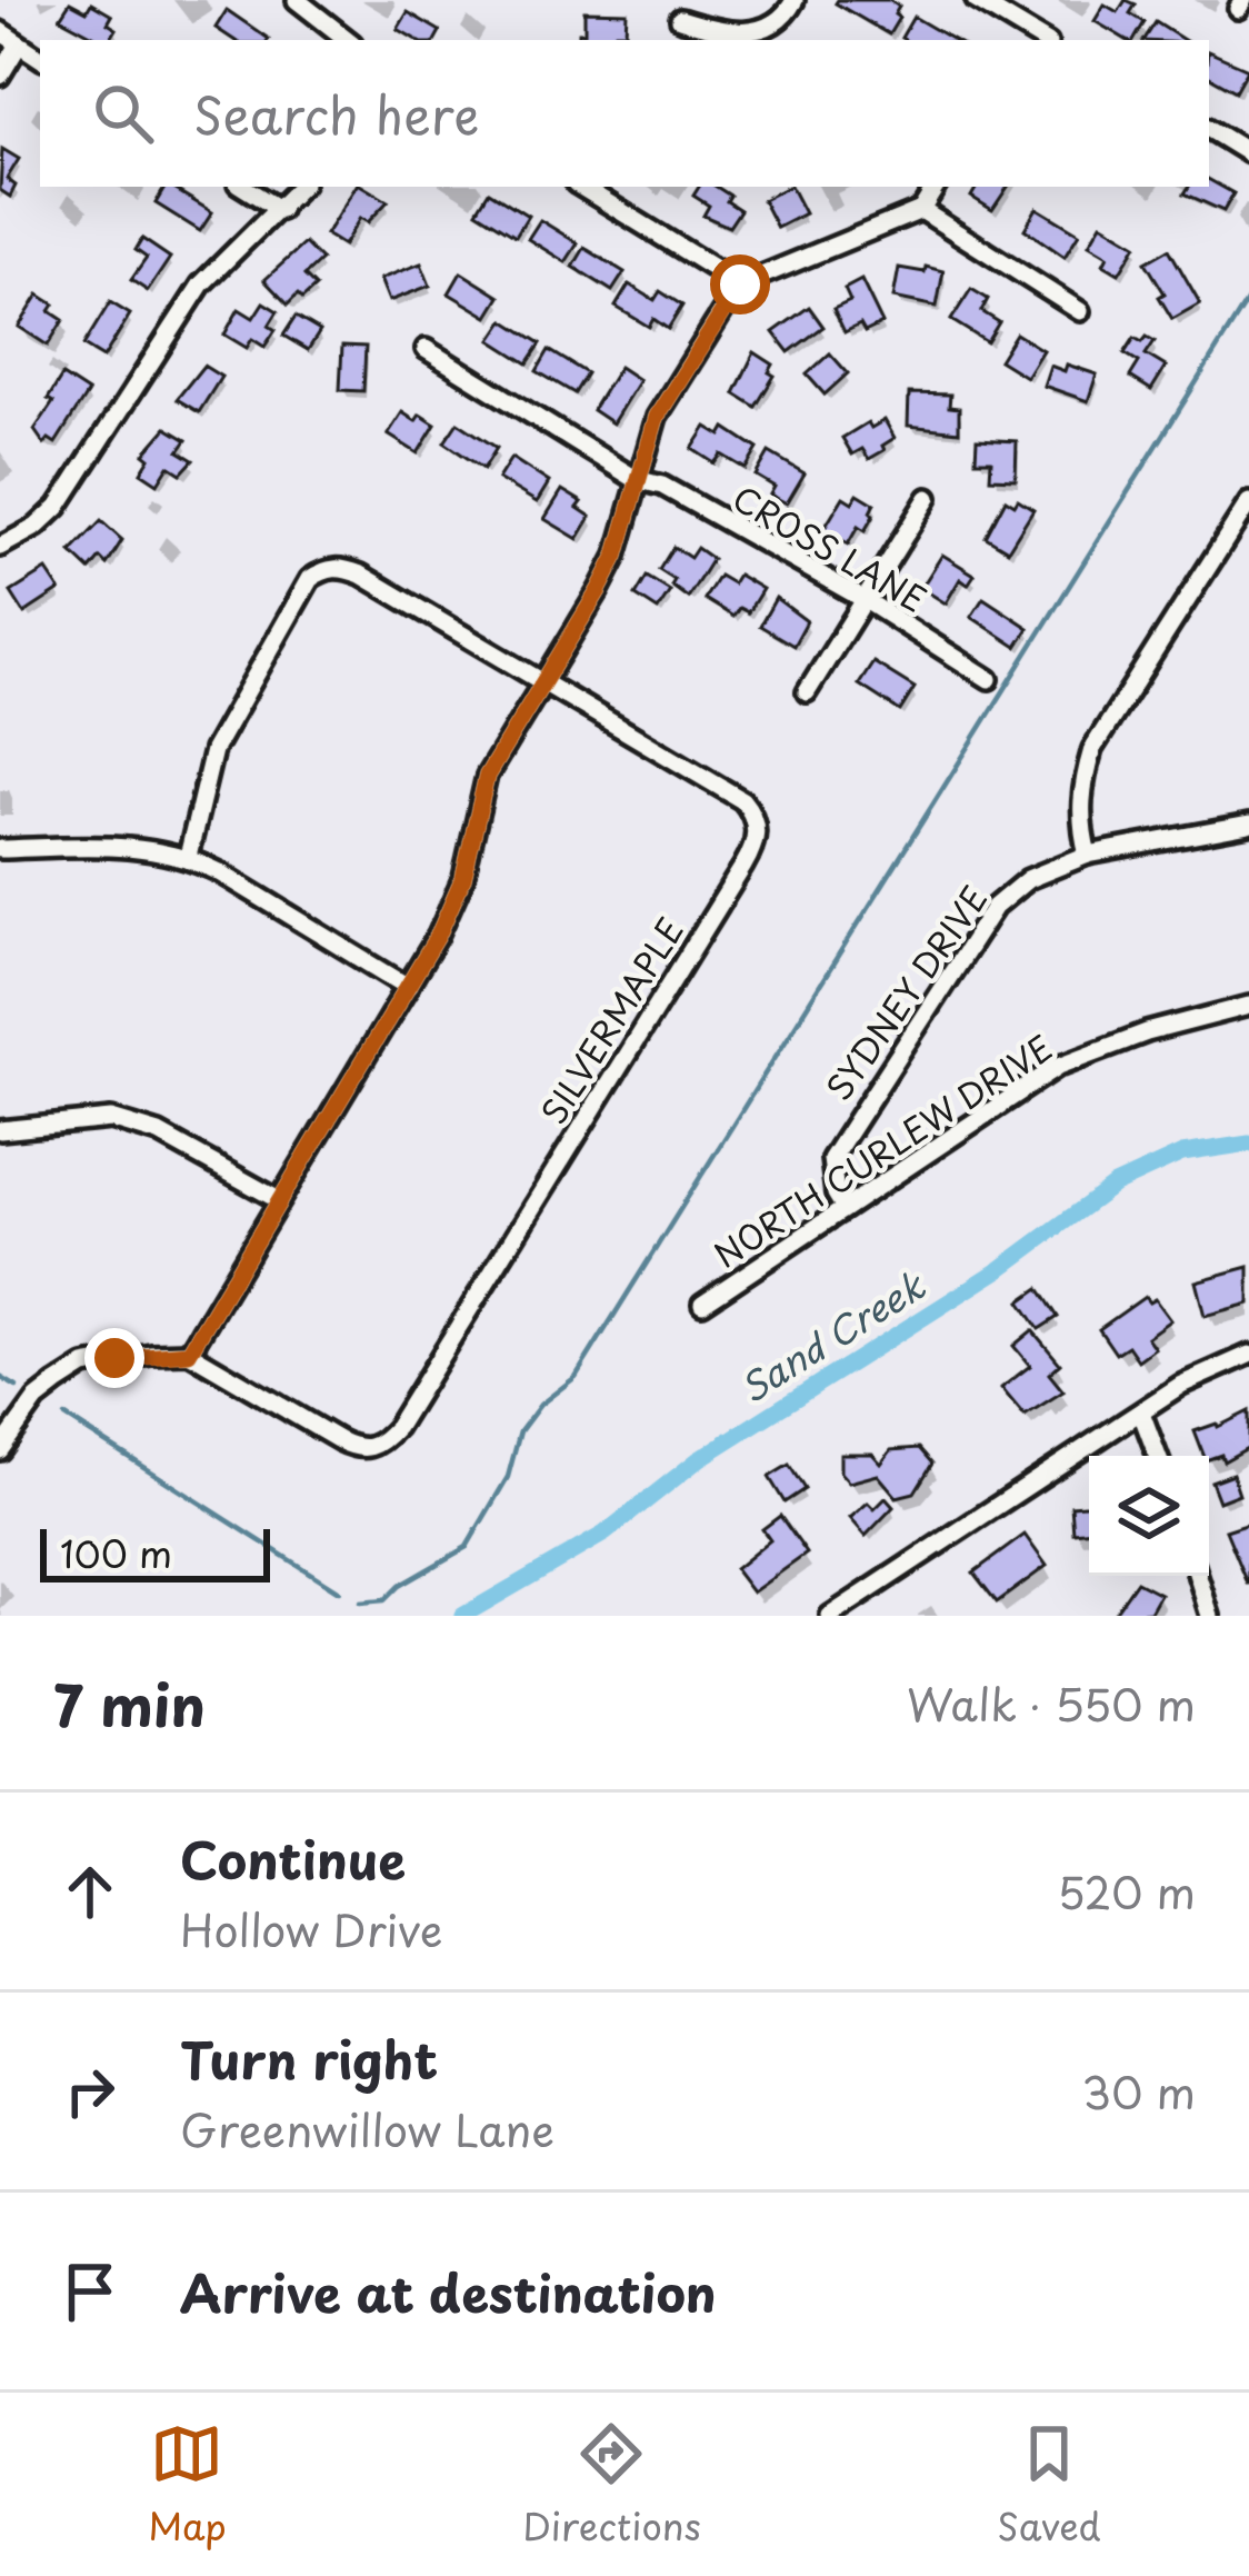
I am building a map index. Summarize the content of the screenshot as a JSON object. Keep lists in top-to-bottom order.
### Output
{
  "streets": {
    "street": [
      "CROSS LANE",
      "SYDNEY DRIVE",
      "SILVERMAPLE",
      "NORTH CURLEW DRIVE"
    ]
  },
  "crossings": [
    ["SYDNEY DRIVE", "NORTH CURLEW DRIVE"]
  ],
  "water": ["Sand Creek"],
  "scale_bar": "100 m",
  "page": {
    "search": "Search here",
    "scale": "100 m",
    "heading": ["7 min", "Walk · 550 m"],
    "list": [
      ["Continue", "Hollow Drive", "520 m"],
      ["Turn right", "Greenwillow Lane", "30 m"],
      "Arrive at destination"
    ],
    "nav": ["Map", "Directions", "Saved"]
  }
}
